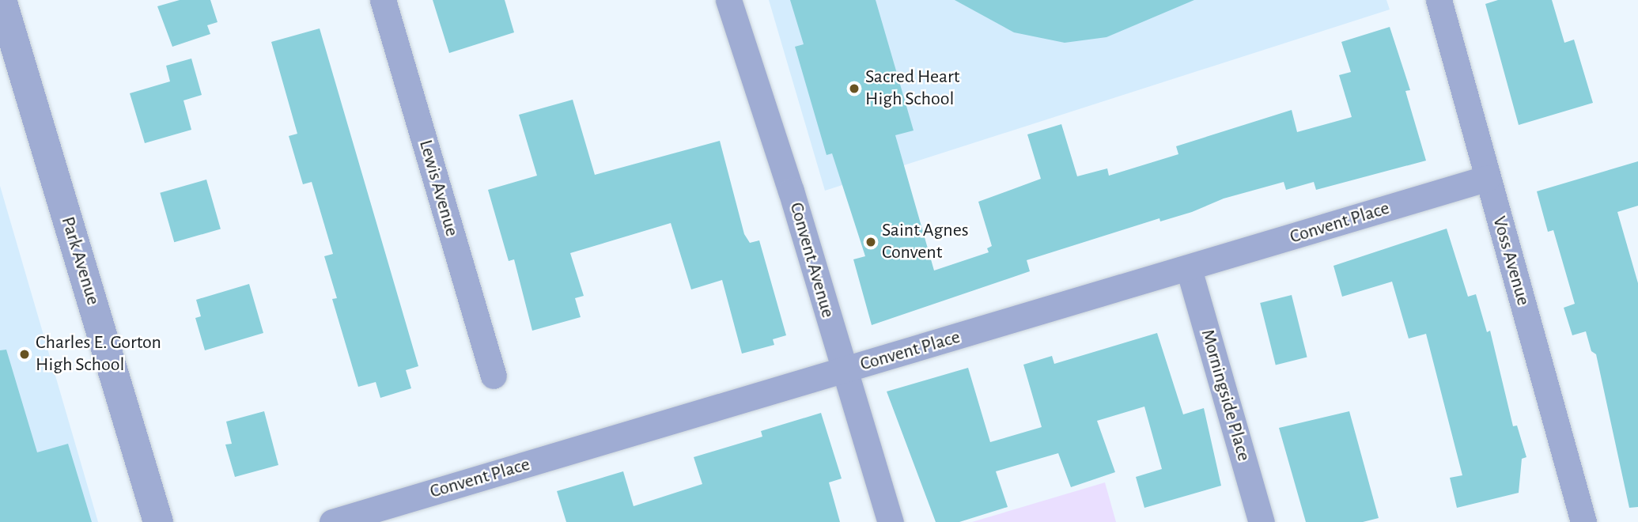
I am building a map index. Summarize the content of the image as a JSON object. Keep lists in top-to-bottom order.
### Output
{
  "streets": {
    "street": [
      "Lewis Avenue",
      "Convent Place",
      "Convent Avenue",
      "Park Avenue",
      "Voss Avenue",
      "Morningside Place"
    ]
  },
  "crossings": [
    ["Convent Place", "Convent Avenue"],
    ["Convent Place", "Voss Avenue"],
    ["Convent Place", "Morningside Place"]
  ],
  "places": ["Sacred Heart High School", "Saint Agnes Convent", "Charles E. Gorton High School"]
}
